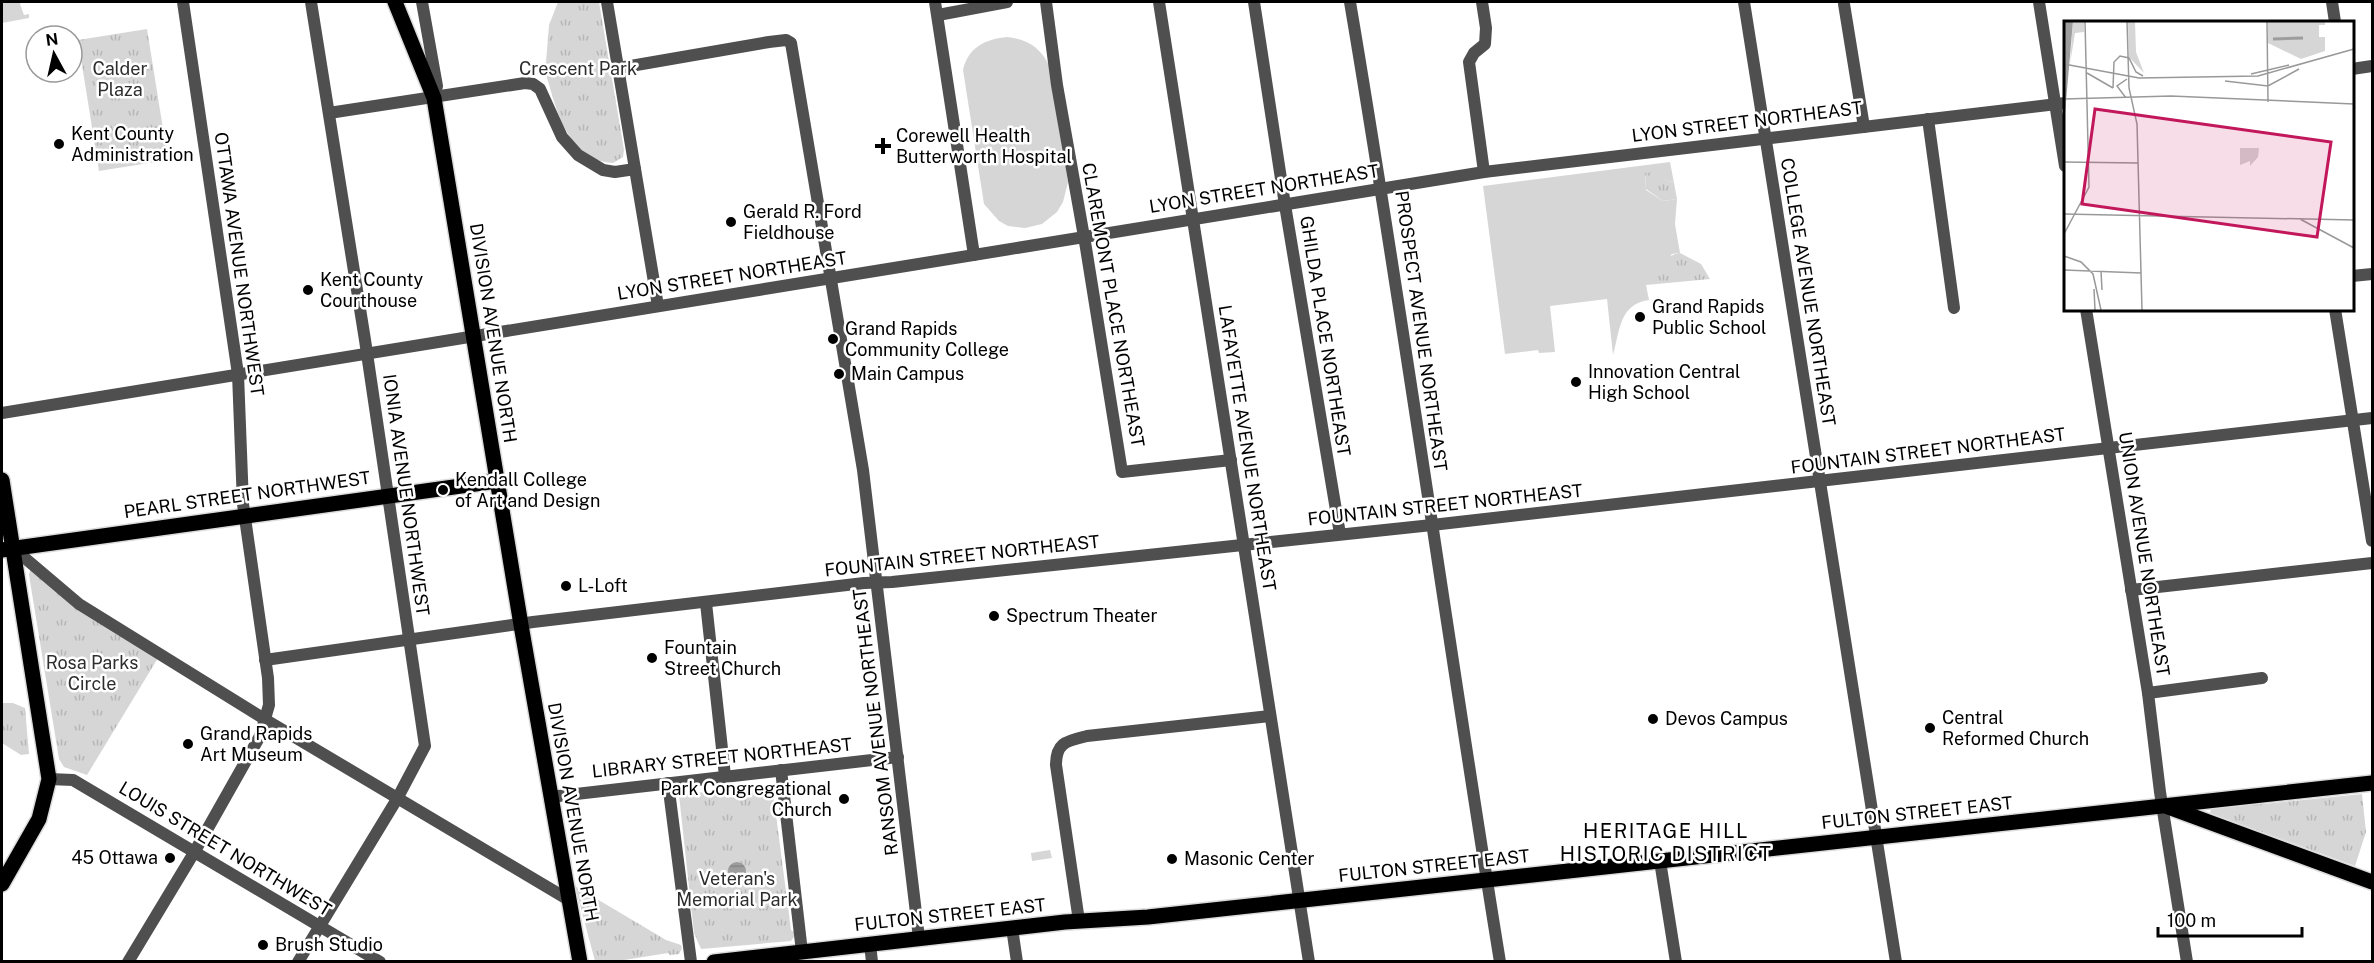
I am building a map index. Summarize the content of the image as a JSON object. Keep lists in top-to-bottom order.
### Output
{
  "streets": {
    "main road": ["DIVISION AVENUE NORTH", "PEARL STREET NORTHWEST", "FULTON STREET EAST"],
    "street": [
      "LYON STREET NORTHEAST",
      "OTTAWA AVENUE NORTHWEST",
      "COLLEGE AVENUE NORTHEAST",
      "CLAREMONT PLACE NORTHEAST",
      "PROSPECT AVENUE NORTHEAST",
      "GHILDA PLACE NORTHEAST",
      "LAFAYETTE AVENUE NORTHEAST",
      "FOUNTAIN STREET NORTHEAST",
      "IONIA AVENUE NORTHWEST",
      "UNION AVENUE NORTHEAST",
      "RANSOM AVENUE NORTHEAST",
      "LIBRARY STREET NORTHEAST",
      "LOUIS STREET NORTHWEST"
    ]
  },
  "crossings": [
    ["LYON STREET NORTHEAST", "OTTAWA AVENUE NORTHWEST"],
    ["LYON STREET NORTHEAST", "COLLEGE AVENUE NORTHEAST"],
    ["LYON STREET NORTHEAST", "CLAREMONT PLACE NORTHEAST"],
    ["LYON STREET NORTHEAST", "PROSPECT AVENUE NORTHEAST"],
    ["LYON STREET NORTHEAST", "DIVISION AVENUE NORTH"],
    ["LYON STREET NORTHEAST", "GHILDA PLACE NORTHEAST"],
    ["LYON STREET NORTHEAST", "LAFAYETTE AVENUE NORTHEAST"],
    ["LYON STREET NORTHEAST", "IONIA AVENUE NORTHWEST"],
    ["LYON STREET NORTHEAST", "RANSOM AVENUE NORTHEAST"],
    ["OTTAWA AVENUE NORTHWEST", "FOUNTAIN STREET NORTHEAST"],
    ["OTTAWA AVENUE NORTHWEST", "PEARL STREET NORTHWEST"],
    ["OTTAWA AVENUE NORTHWEST", "LOUIS STREET NORTHWEST"],
    ["COLLEGE AVENUE NORTHEAST", "FOUNTAIN STREET NORTHEAST"],
    ["COLLEGE AVENUE NORTHEAST", "FULTON STREET EAST"],
    ["CLAREMONT PLACE NORTHEAST", "LAFAYETTE AVENUE NORTHEAST"],
    ["PROSPECT AVENUE NORTHEAST", "FOUNTAIN STREET NORTHEAST"],
    ["PROSPECT AVENUE NORTHEAST", "FULTON STREET EAST"],
    ["DIVISION AVENUE NORTH", "FOUNTAIN STREET NORTHEAST"],
    ["DIVISION AVENUE NORTH", "PEARL STREET NORTHWEST"],
    ["DIVISION AVENUE NORTH", "LIBRARY STREET NORTHEAST"],
    ["GHILDA PLACE NORTHEAST", "FOUNTAIN STREET NORTHEAST"],
    ["LAFAYETTE AVENUE NORTHEAST", "FOUNTAIN STREET NORTHEAST"],
    ["LAFAYETTE AVENUE NORTHEAST", "FULTON STREET EAST"],
    ["FOUNTAIN STREET NORTHEAST", "IONIA AVENUE NORTHWEST"],
    ["FOUNTAIN STREET NORTHEAST", "UNION AVENUE NORTHEAST"],
    ["FOUNTAIN STREET NORTHEAST", "RANSOM AVENUE NORTHEAST"],
    ["PEARL STREET NORTHWEST", "IONIA AVENUE NORTHWEST"],
    ["IONIA AVENUE NORTHWEST", "LOUIS STREET NORTHWEST"],
    ["UNION AVENUE NORTHEAST", "FULTON STREET EAST"],
    ["RANSOM AVENUE NORTHEAST", "LIBRARY STREET NORTHEAST"],
    ["RANSOM AVENUE NORTHEAST", "FULTON STREET EAST"]
  ],
  "districts": ["HERITAGE HILL HISTORIC DISTRICT"],
  "parks": [
    "Calder Plaza",
    "Crescent Park",
    "Rosa Parks Circle",
    "Veteran's Memorial Park"
  ],
  "places": {
    "other": [
      "Kent County Administration",
      "Gerald R. Ford Fieldhouse",
      "Kent County Courthouse",
      "Grand Rapids Public School",
      "Grand Rapids Community College",
      "Main Campus",
      "Innovation Central High School",
      "Kendall College of Art and Design",
      "L-Loft",
      "Spectrum Theater",
      "Fountain Street Church",
      "Devos Campus",
      "Central Reformed Church",
      "Grand Rapids Art Museum",
      "Park Congregational Church",
      "45 Ottawa",
      "Masonic Center",
      "Brush Studio"
    ],
    "health": ["Corewell Health Butterworth Hospital"]
  },
  "scale_bar": "100 m",
  "north": "top"
}
